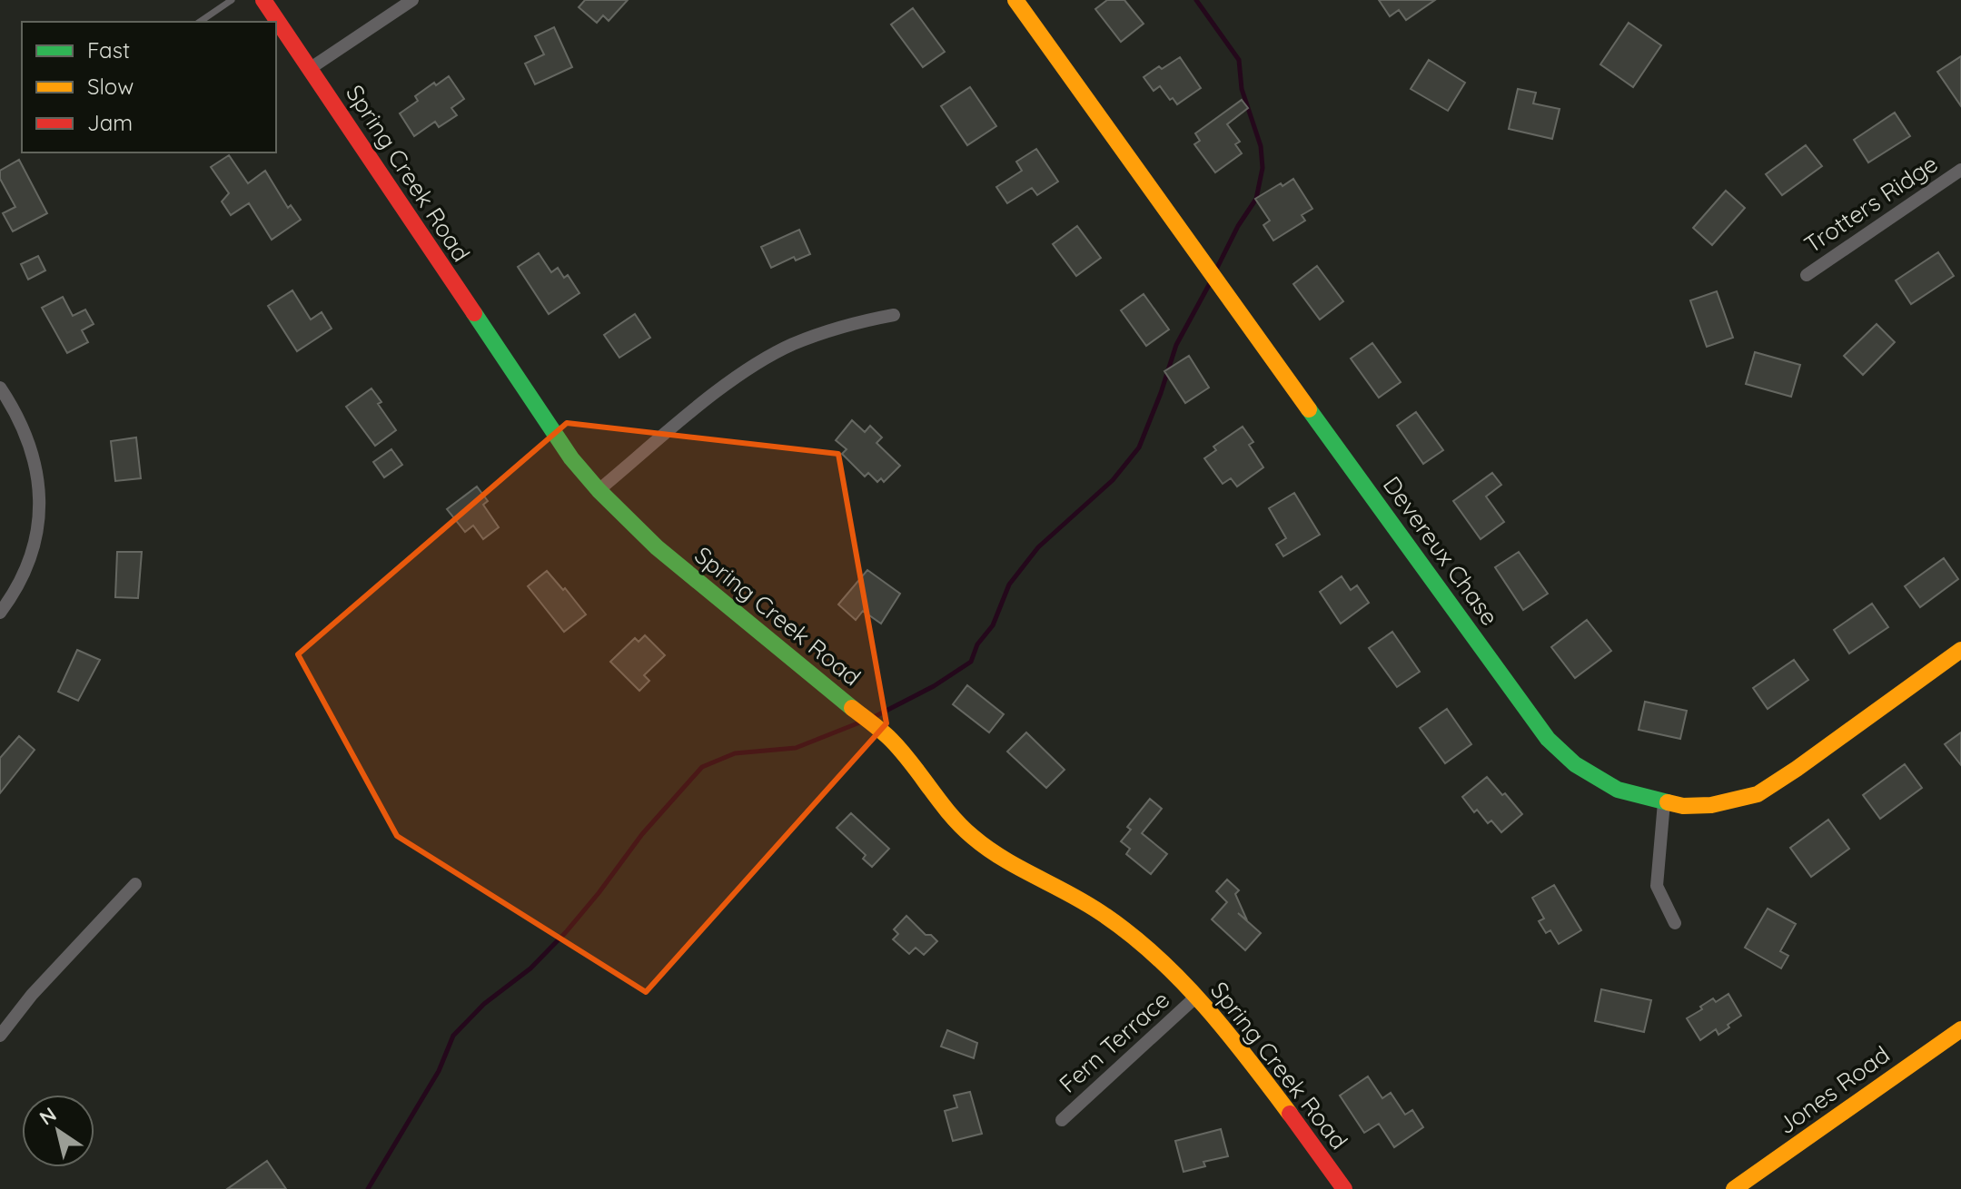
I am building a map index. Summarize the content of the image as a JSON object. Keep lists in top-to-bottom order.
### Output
{
  "streets": {
    "street": [
      "Spring Creek Road",
      "Trotters Ridge",
      "Devereux Chase",
      "Fern Terrace",
      "Jones Road"
    ]
  },
  "crossings": [
    ["Spring Creek Road", "Fern Terrace"]
  ],
  "legend": ["Fast", "Slow", "Jam"],
  "north": "top left"
}
